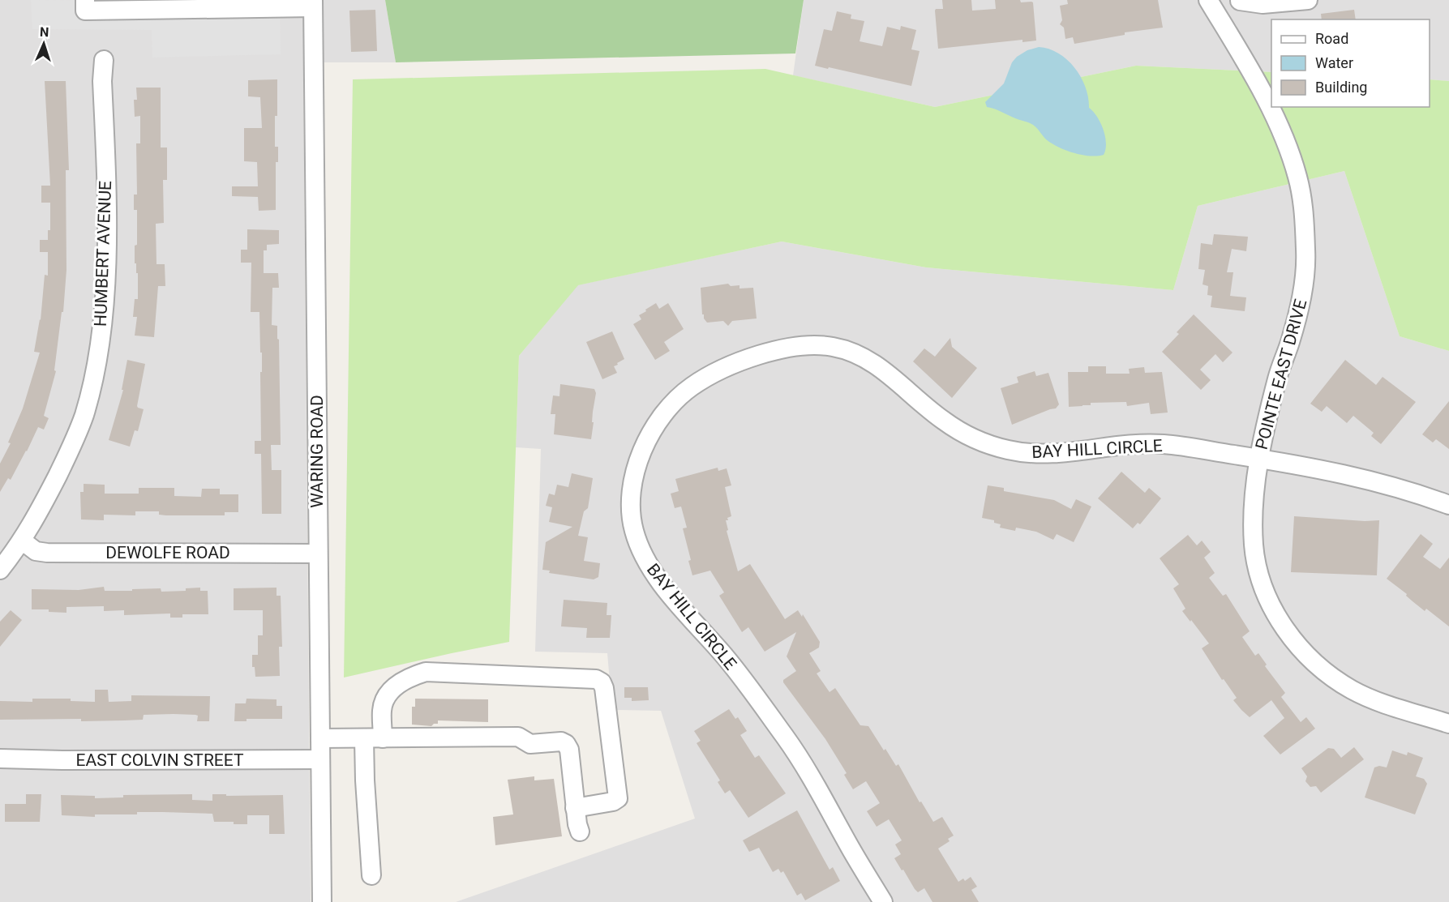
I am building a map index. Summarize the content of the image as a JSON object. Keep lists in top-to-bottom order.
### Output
{
  "streets": {
    "street": [
      "HUMBERT AVENUE",
      "POINTE EAST DRIVE",
      "BAY HILL CIRCLE",
      "WARING ROAD",
      "DEWOLFE ROAD",
      "EAST COLVIN STREET"
    ]
  },
  "crossings": [
    ["HUMBERT AVENUE", "DEWOLFE ROAD"],
    ["POINTE EAST DRIVE", "BAY HILL CIRCLE"],
    ["WARING ROAD", "DEWOLFE ROAD"],
    ["WARING ROAD", "EAST COLVIN STREET"]
  ],
  "legend": ["Road", "Water", "Building"],
  "north": "top"
}
